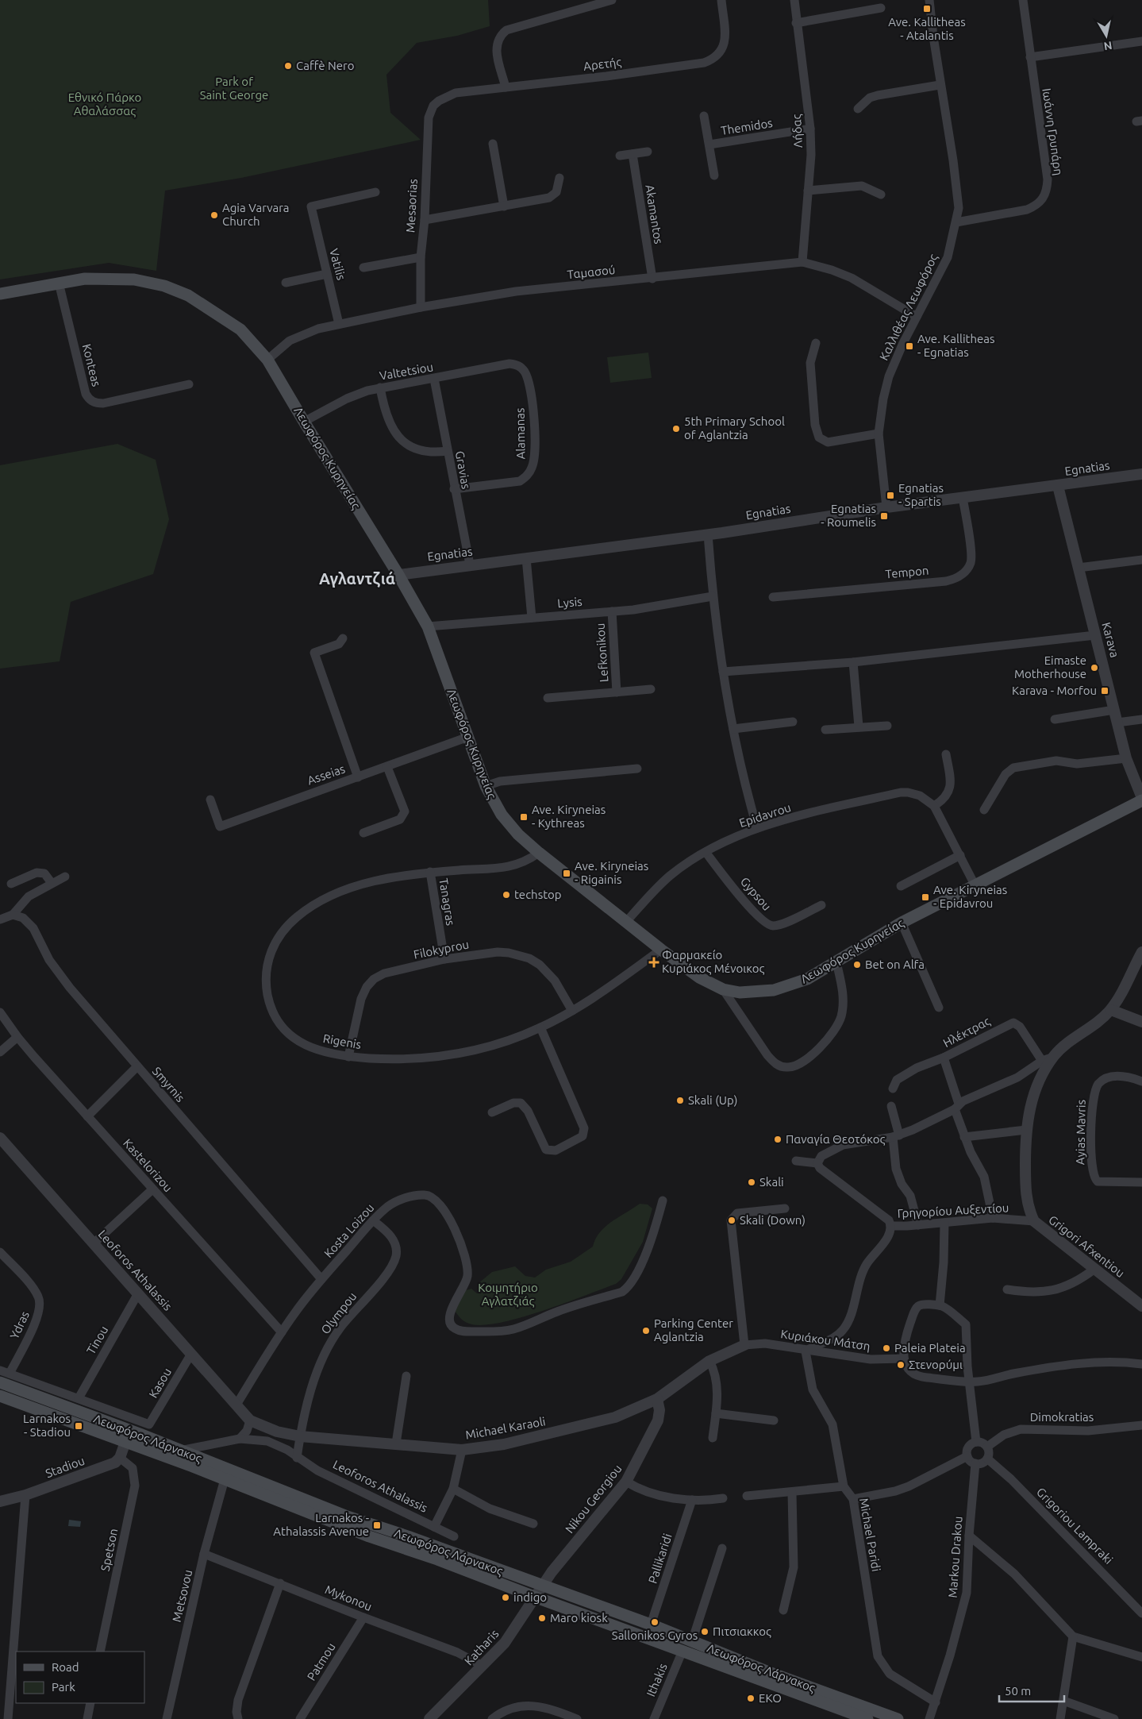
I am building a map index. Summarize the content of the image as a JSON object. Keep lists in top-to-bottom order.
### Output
{
  "streets": {
    "main road": ["Λεωφόρος Κυρηνείας", "Λεωφόρος Λάρνακος"],
    "street": [
      "Αρετής",
      "Themidos",
      "Λήδας",
      "Ιωάννη Γρυπάρη",
      "Mesaorias",
      "Akamantos",
      "Vatilis",
      "Ταμασού",
      "Καλλιθέας Λεωφόρος",
      "Konteas",
      "Valtetsiou",
      "Alamanas",
      "Egnatias",
      "Gravias",
      "Tempon",
      "Lysis",
      "Karava",
      "Lefkonikou",
      "Asseias",
      "Epidavrou",
      "Gypsou",
      "Tanagras",
      "Filokyprou",
      "Ηλέκτρας",
      "Rigenis",
      "Smyrnis",
      "Ayias Mavris",
      "Kastelorizou",
      "Γρηγορίου Αυξεντίου",
      "Kosta Loizou",
      "Grigori Afxentiou",
      "Leoforos Athalassis",
      "Olympou",
      "Ydras",
      "Tinou",
      "Κυριάκου Μάτση",
      "Kasou",
      "Dimokratias",
      "Michael Karaoli",
      "Stadiou",
      "Nikou Georgiou",
      "Grigoriou Lampraki",
      "Michael Paridi",
      "Spetson",
      "Markou Drakou",
      "Pallikaridi",
      "Metsovou",
      "Mykonou",
      "Katharis",
      "Patmou",
      "Ithakis"
    ]
  },
  "crossings": [
    ["Αρετής", "Mesaorias"],
    ["Themidos", "Λήδας"],
    ["Λήδας", "Ταμασού"],
    ["Ιωάννη Γρυπάρη", "Καλλιθέας Λεωφόρος"],
    ["Mesaorias", "Ταμασού"],
    ["Akamantos", "Ταμασού"],
    ["Vatilis", "Ταμασού"],
    ["Ταμασού", "Καλλιθέας Λεωφόρος"],
    ["Ταμασού", "Λεωφόρος Κυρηνείας"],
    ["Καλλιθέας Λεωφόρος", "Egnatias"],
    ["Konteas", "Λεωφόρος Κυρηνείας"],
    ["Valtetsiou", "Alamanas"],
    ["Valtetsiou", "Λεωφόρος Κυρηνείας"],
    ["Valtetsiou", "Gravias"],
    ["Alamanas", "Gravias"],
    ["Λεωφόρος Κυρηνείας", "Egnatias"],
    ["Λεωφόρος Κυρηνείας", "Lysis"],
    ["Λεωφόρος Κυρηνείας", "Karava"],
    ["Λεωφόρος Κυρηνείας", "Asseias"],
    ["Λεωφόρος Κυρηνείας", "Epidavrou"],
    ["Λεωφόρος Κυρηνείας", "Rigenis"],
    ["Egnatias", "Gravias"],
    ["Egnatias", "Tempon"],
    ["Egnatias", "Karava"],
    ["Lysis", "Lefkonikou"],
    ["Epidavrou", "Gypsou"],
    ["Tanagras", "Filokyprou"],
    ["Tanagras", "Rigenis"],
    ["Filokyprou", "Rigenis"],
    ["Smyrnis", "Kosta Loizou"],
    ["Kastelorizou", "Kosta Loizou"],
    ["Γρηγορίου Αυξεντίου", "Grigori Afxentiou"],
    ["Γρηγορίου Αυξεντίου", "Κυριάκου Μάτση"],
    ["Γρηγορίου Αυξεντίου", "Michael Paridi"],
    ["Kosta Loizou", "Leoforos Athalassis"],
    ["Kosta Loizou", "Olympou"],
    ["Leoforos Athalassis", "Olympou"],
    ["Leoforos Athalassis", "Tinou"],
    ["Leoforos Athalassis", "Kasou"],
    ["Leoforos Athalassis", "Michael Karaoli"],
    ["Olympou", "Michael Karaoli"],
    ["Tinou", "Kasou"],
    ["Κυριάκου Μάτση", "Michael Karaoli"],
    ["Κυριάκου Μάτση", "Michael Paridi"],
    ["Dimokratias", "Grigoriou Lampraki"],
    ["Dimokratias", "Markou Drakou"],
    ["Michael Karaoli", "Nikou Georgiou"],
    ["Λεωφόρος Λάρνακος", "Nikou Georgiou"],
    ["Λεωφόρος Λάρνακος", "Pallikaridi"],
    ["Λεωφόρος Λάρνακος", "Metsovou"],
    ["Λεωφόρος Λάρνακος", "Katharis"],
    ["Λεωφόρος Λάρνακος", "Ithakis"],
    ["Stadiou", "Spetson"],
    ["Nikou Georgiou", "Katharis"],
    ["Grigoriou Lampraki", "Markou Drakou"],
    ["Michael Paridi", "Markou Drakou"],
    ["Metsovou", "Mykonou"],
    ["Mykonou", "Katharis"],
    ["Mykonou", "Patmou"]
  ],
  "districts": ["Αγλαντζιά"],
  "parks": ["Park of Saint George", "Εθνικό Πάρκο Αθαλάσσας", "Κοιμητήριο Αγλατζιάς"],
  "places": {
    "transit": [
      "Ave. Kallitheas - Atalantis",
      "Ave. Kallitheas - Egnatias",
      "Egnatias - Spartis",
      "Egnatias - Roumelis",
      "Karava - Morfou",
      "Ave. Kiryneias - Kythreas",
      "Ave. Kiryneias - Rigainis",
      "Ave. Kiryneias - Epidavrou",
      "Larnakos - Stadiou",
      "Larnakos - Athalassis Avenue"
    ],
    "other": [
      "Caffè Nero",
      "Agia Varvara Church",
      "5th Primary School of Aglantzia",
      "Eimaste Motherhouse",
      "techstop",
      "Bet on Alfa",
      "Skali (Up)",
      "Παναγία Θεοτόκος",
      "Skali",
      "Skali (Down)",
      "Parking Center Aglantzia",
      "Paleia Plateia",
      "Στενορύμι",
      "indigo",
      "Maro kiosk",
      "Sallonikos Gyros",
      "Πιτσιακκος",
      "EKO"
    ],
    "health": ["Φαρμακείο Κυριάκος Μένοικος"]
  },
  "legend": ["Road", "Park"],
  "scale_bar": "50 m",
  "north": "bottom"
}
